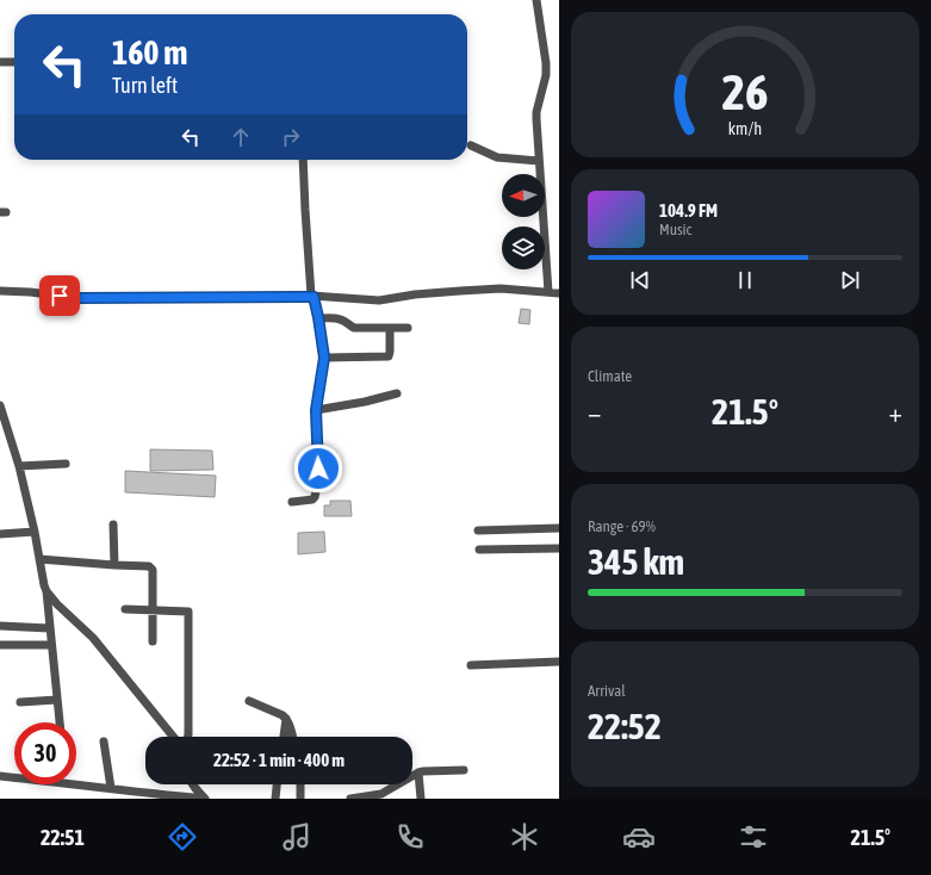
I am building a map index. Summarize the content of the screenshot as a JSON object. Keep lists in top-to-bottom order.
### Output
{
  "north": "left",
  "page": {
    "turn": ["160 m", "Turn left"],
    "song": ["104.9 FM", "Music"],
    "tile": [
      "Climate",
      ["Range · 69%", "345 km"],
      ["Arrival", "22:52"]
    ],
    "heat": ["−", "21.5°", "+"],
    "limit": "30",
    "trip": "22:52 · 1 min · 400 m",
    "tabs": ["22:51", "21.5°"],
    "gauge": ["26", "km/h"]
  }
}
